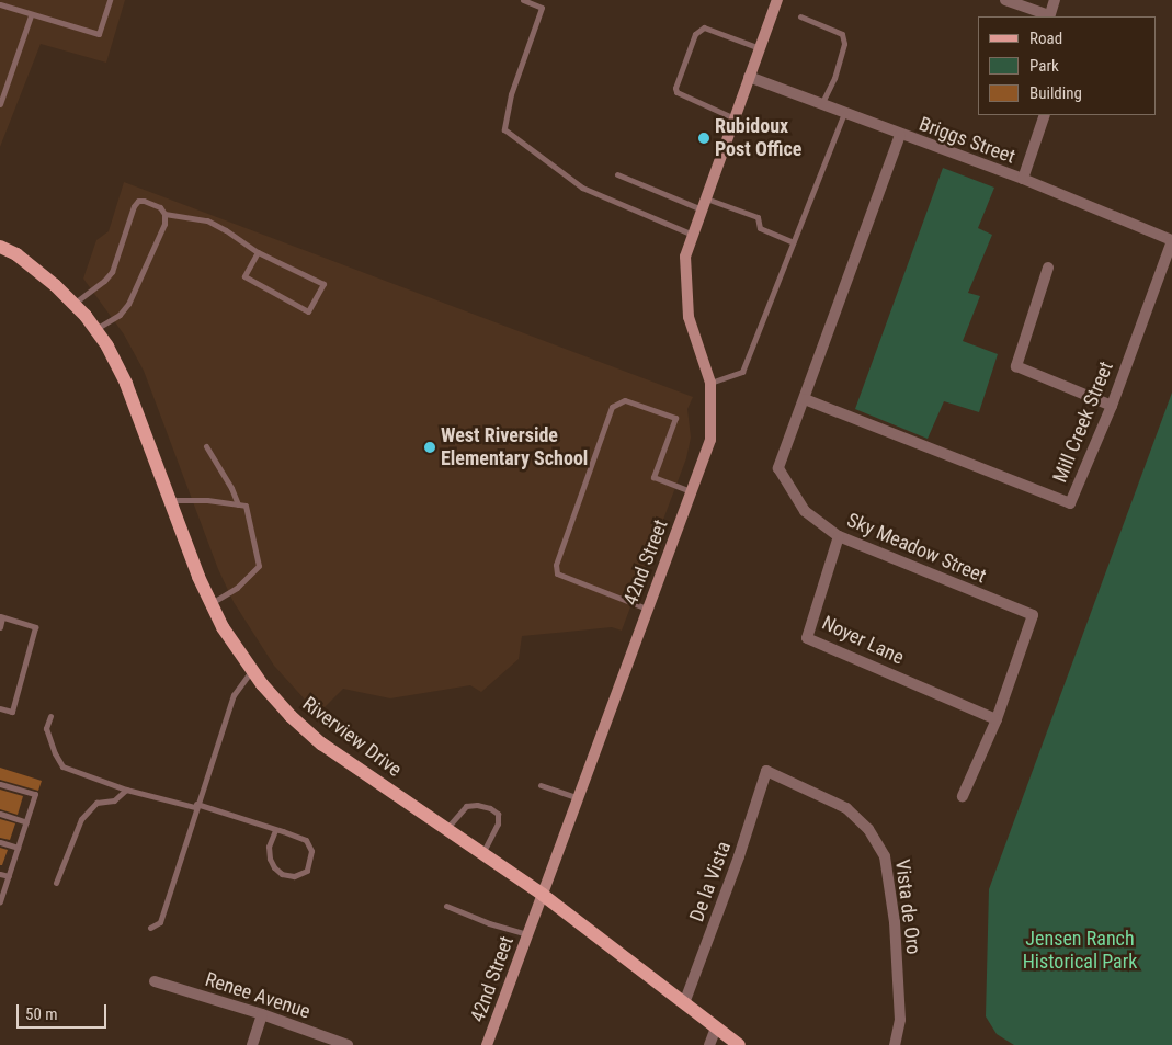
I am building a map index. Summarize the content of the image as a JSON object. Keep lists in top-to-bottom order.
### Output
{
  "streets": {
    "main road": ["Riverview Drive"],
    "street": [
      "Briggs Street",
      "Mill Creek Street",
      "Sky Meadow Street",
      "42nd Street",
      "Noyer Lane",
      "De la Vista",
      "Vista de Oro",
      "Renee Avenue"
    ]
  },
  "crossings": [
    ["Briggs Street", "Mill Creek Street"],
    ["Briggs Street", "Sky Meadow Street"],
    ["Briggs Street", "42nd Street"],
    ["Mill Creek Street", "Sky Meadow Street"],
    ["Sky Meadow Street", "Noyer Lane"],
    ["42nd Street", "Riverview Drive"],
    ["Riverview Drive", "De la Vista"],
    ["De la Vista", "Vista de Oro"]
  ],
  "parks": ["Jensen Ranch Historical Park"],
  "places": ["Rubidoux Post Office", "West Riverside Elementary School"],
  "legend": ["Road", "Park", "Building"],
  "scale_bar": "50 m"
}
